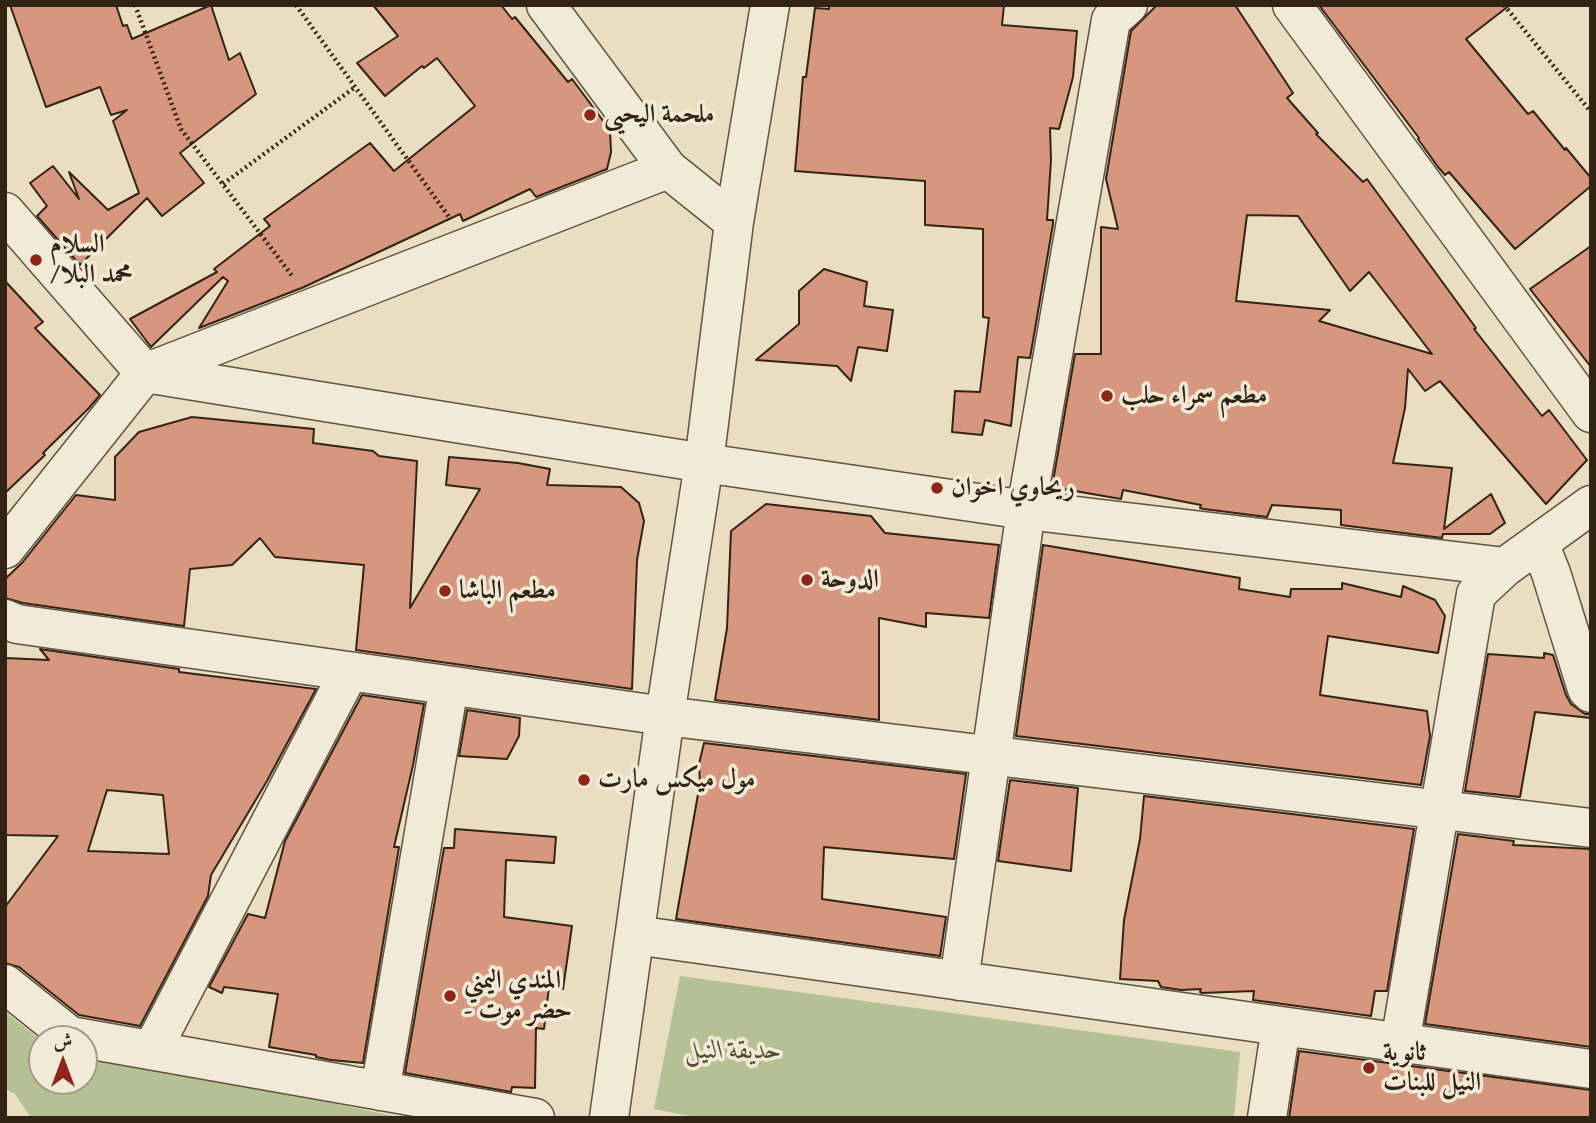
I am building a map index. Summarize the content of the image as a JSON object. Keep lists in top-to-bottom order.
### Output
{
  "parks": ["حديقة النيل"],
  "places": [
    "ملحمة اليحيى",
    "السلام /محمد البلا",
    "مطعم سمراء حلب",
    "ريحاوي اخوان",
    "الدوحة",
    "مطعم الباشا",
    "مول ميكس مارت",
    "المندي اليمني - حضر موت",
    "ثانوية النيل للبنات"
  ],
  "north": "top"
}
